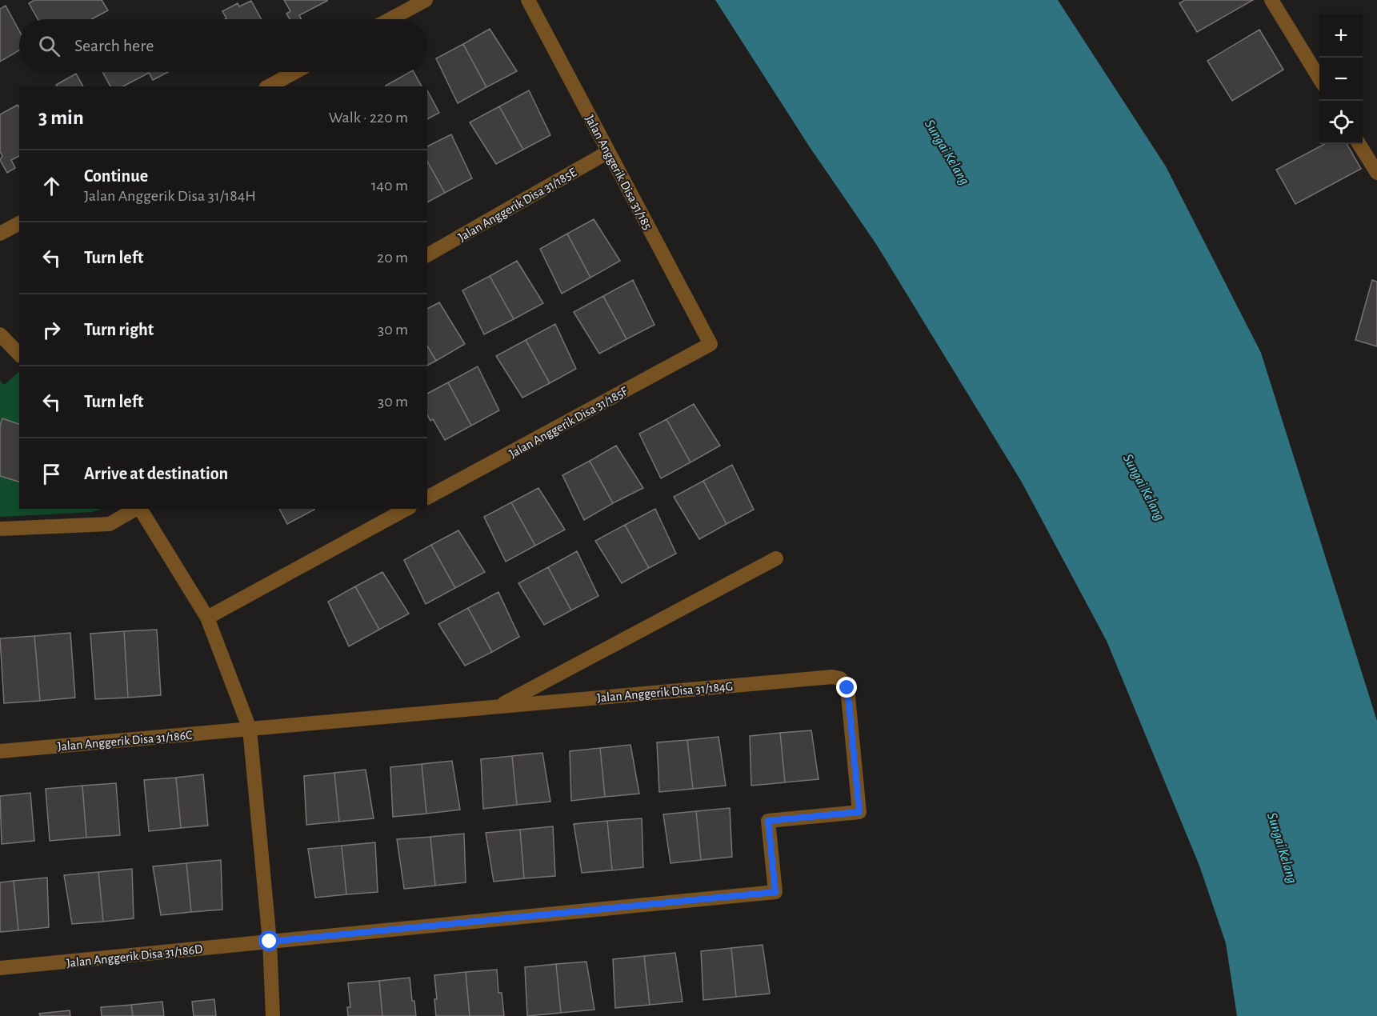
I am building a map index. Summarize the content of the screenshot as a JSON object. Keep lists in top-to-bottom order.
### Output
{
  "streets": {
    "street": [
      "Jalan Anggerik Disa 31/185",
      "Jalan Anggerik Disa 31/185E",
      "Jalan Anggerik Disa 31/185F",
      "Jalan Anggerik Disa 31/184G",
      "Jalan Anggerik Disa 31/186C",
      "Jalan Anggerik Disa 31/186D"
    ]
  },
  "crossings": [
    ["Jalan Anggerik Disa 31/185", "Jalan Anggerik Disa 31/185E"],
    ["Jalan Anggerik Disa 31/185", "Jalan Anggerik Disa 31/185F"],
    ["Jalan Anggerik Disa 31/184G", "Jalan Anggerik Disa 31/186C"],
    ["Jalan Anggerik Disa 31/184G", "Jalan Anggerik Disa 31/186D"]
  ],
  "water": ["Sungai Kelang"],
  "page": {
    "map_buttons": ["+", "−"],
    "search": "Search here",
    "heading": ["3 min", "Walk · 220 m"],
    "list": [
      ["Continue", "Jalan Anggerik Disa 31/184H", "140 m"],
      ["Turn left", "20 m"],
      ["Turn right", "30 m"],
      ["Turn left", "30 m"],
      "Arrive at destination"
    ]
  }
}
